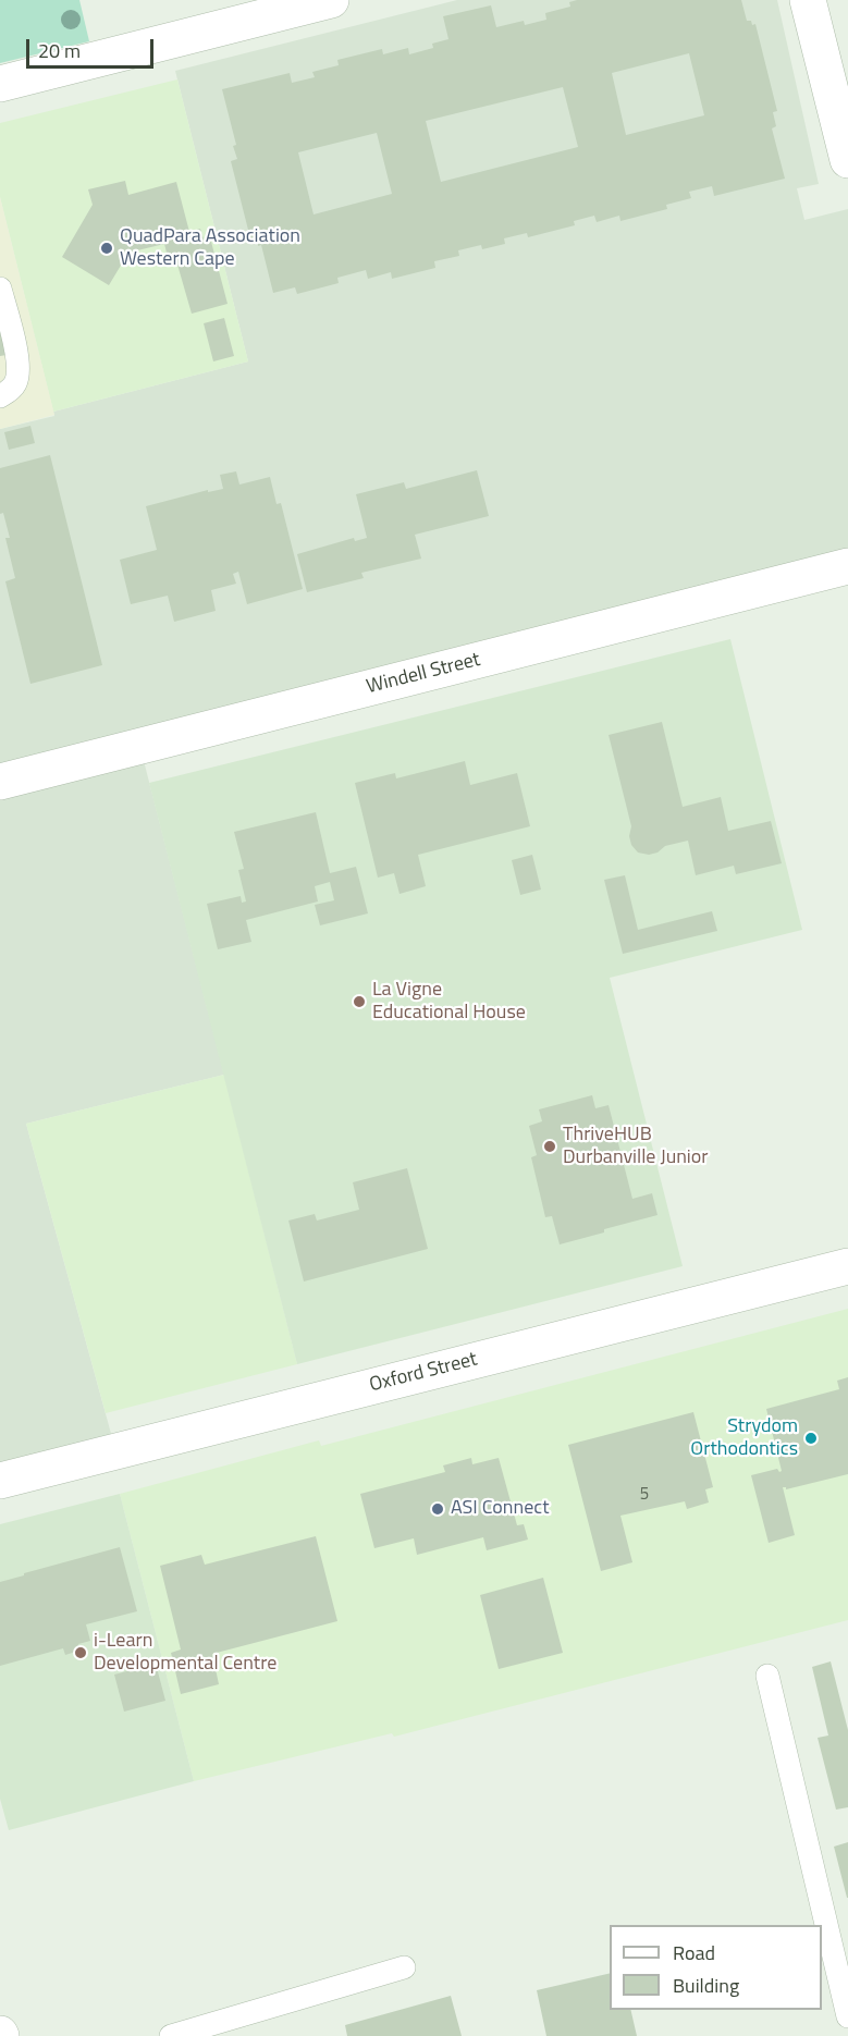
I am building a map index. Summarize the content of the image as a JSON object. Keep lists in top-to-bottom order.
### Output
{
  "streets": {
    "street": ["Windell Street", "Oxford Street"]
  },
  "places": [
    "QuadPara Association Western Cape",
    "La Vigne Educational House",
    "ThriveHUB Durbanville Junior",
    "Strydom Orthodontics",
    "ASI Connect",
    "i-Learn Developmental Centre"
  ],
  "house_numbers": ["5"],
  "legend": ["Road", "Building"],
  "scale_bar": "20 m"
}
